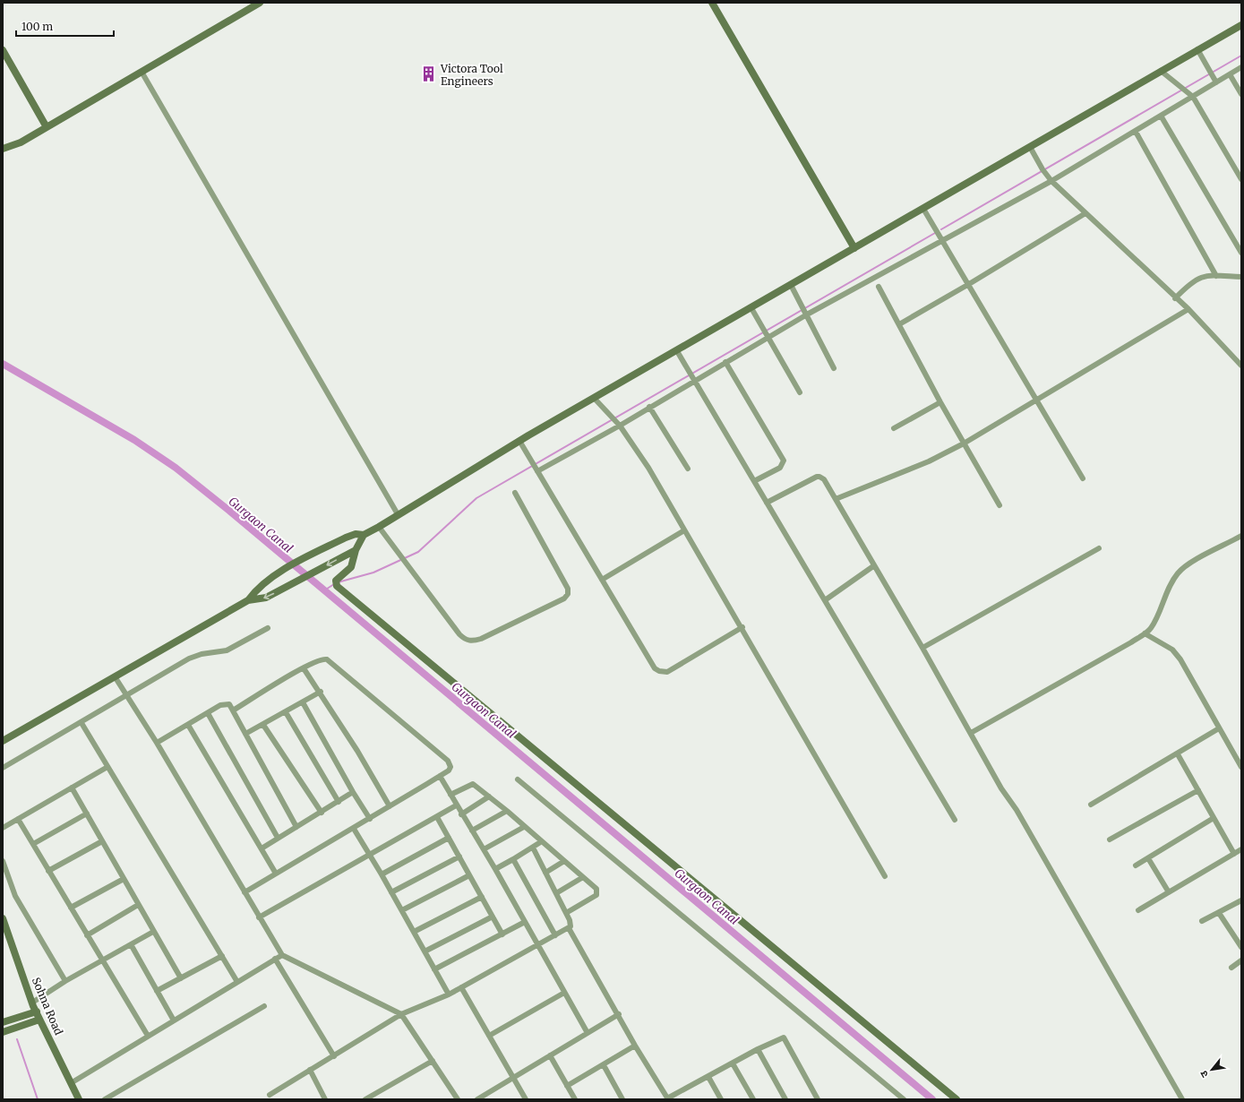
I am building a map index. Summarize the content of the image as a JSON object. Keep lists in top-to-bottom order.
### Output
{
  "streets": {
    "street": ["Sohna Road"]
  },
  "water": ["Gurgaon Canal"],
  "places": {
    "building": ["Victora Tool Engineers"]
  },
  "scale_bar": "100 m",
  "north": "bottom left"
}
